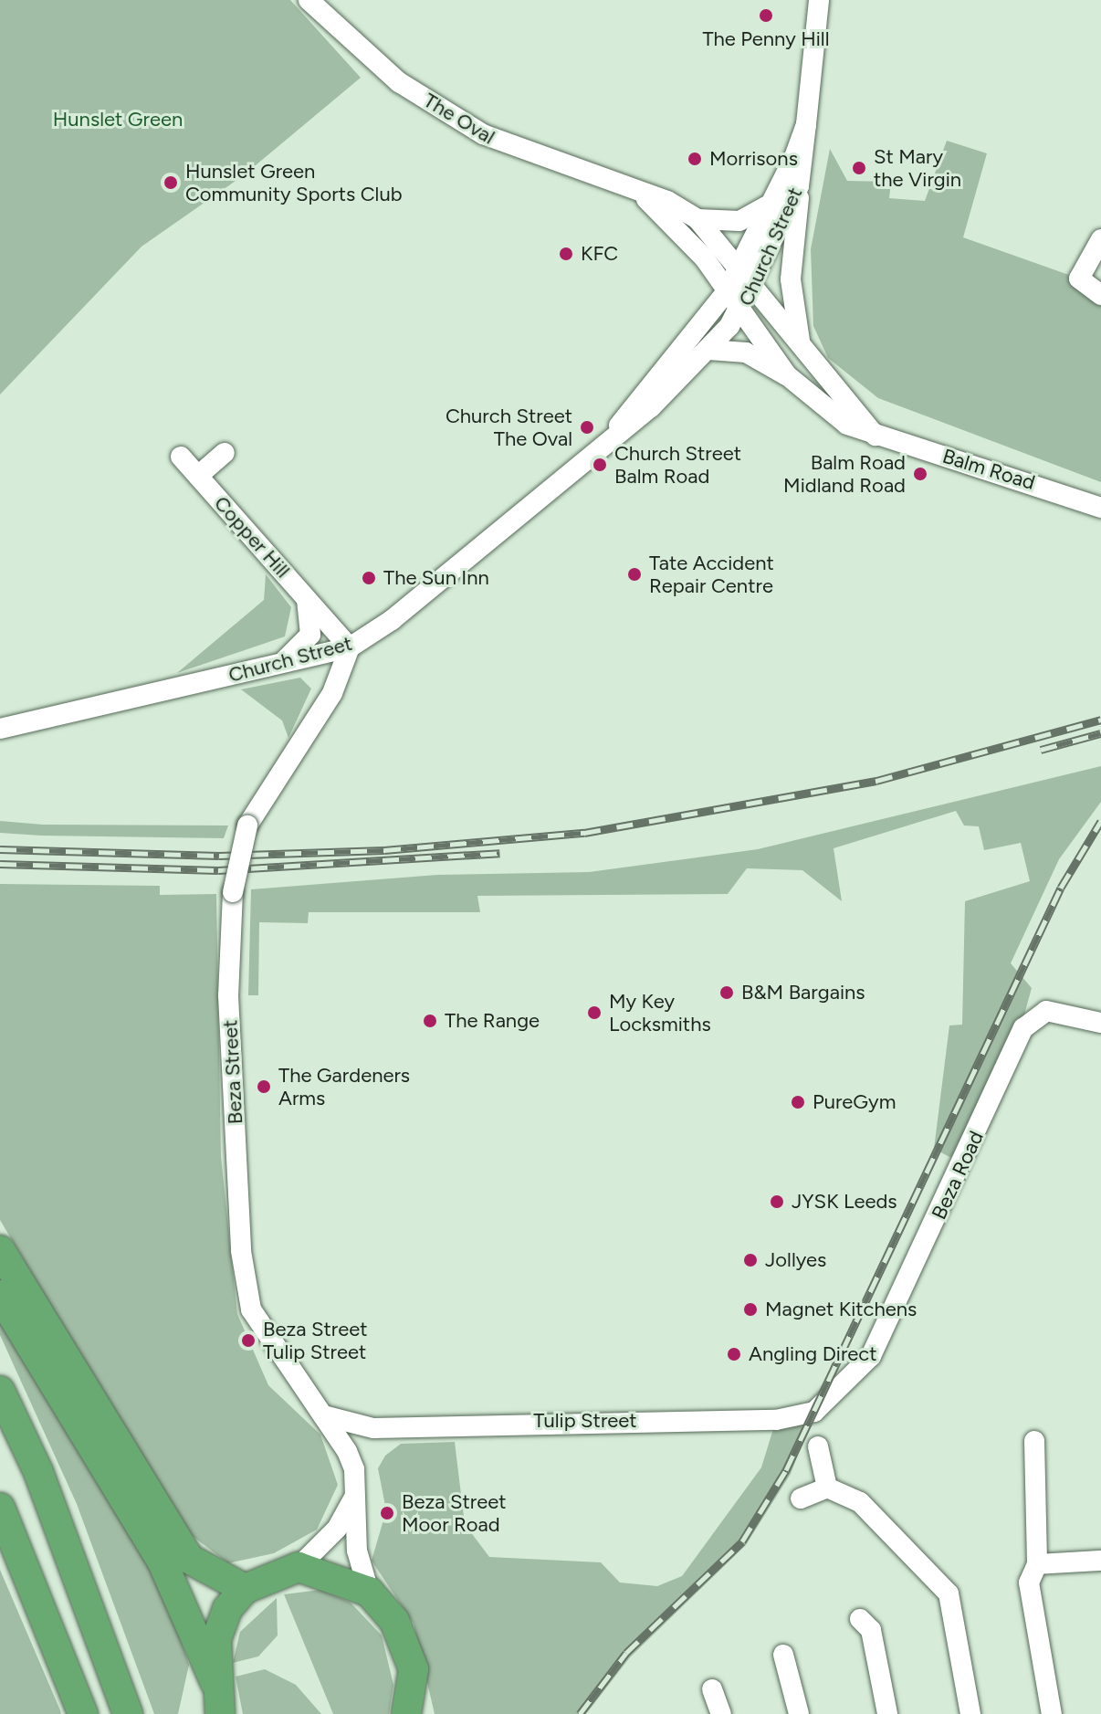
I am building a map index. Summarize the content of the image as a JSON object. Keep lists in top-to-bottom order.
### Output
{
  "streets": {
    "street": [
      "The Oval",
      "Church Street",
      "Balm Road",
      "Copper Hill",
      "Beza Street",
      "Beza Road",
      "Tulip Street"
    ]
  },
  "crossings": [
    ["The Oval", "Church Street"],
    ["The Oval", "Balm Road"],
    ["Church Street", "Balm Road"],
    ["Church Street", "Copper Hill"],
    ["Church Street", "Beza Street"],
    ["Copper Hill", "Beza Street"],
    ["Beza Street", "Tulip Street"],
    ["Beza Road", "Tulip Street"]
  ],
  "parks": ["Hunslet Green"],
  "places": [
    "The Penny Hill",
    "Morrisons",
    "St Mary the Virgin",
    "Hunslet Green Community Sports Club",
    "KFC",
    "Church Street The Oval",
    "Church Street Balm Road",
    "Balm Road Midland Road",
    "Tate Accident Repair Centre",
    "The Sun Inn",
    "B&M Bargains",
    "My Key Locksmiths",
    "The Range",
    "The Gardeners Arms",
    "PureGym",
    "JYSK Leeds",
    "Jollyes",
    "Magnet Kitchens",
    "Beza Street Tulip Street",
    "Angling Direct",
    "Beza Street Moor Road"
  ]
}
